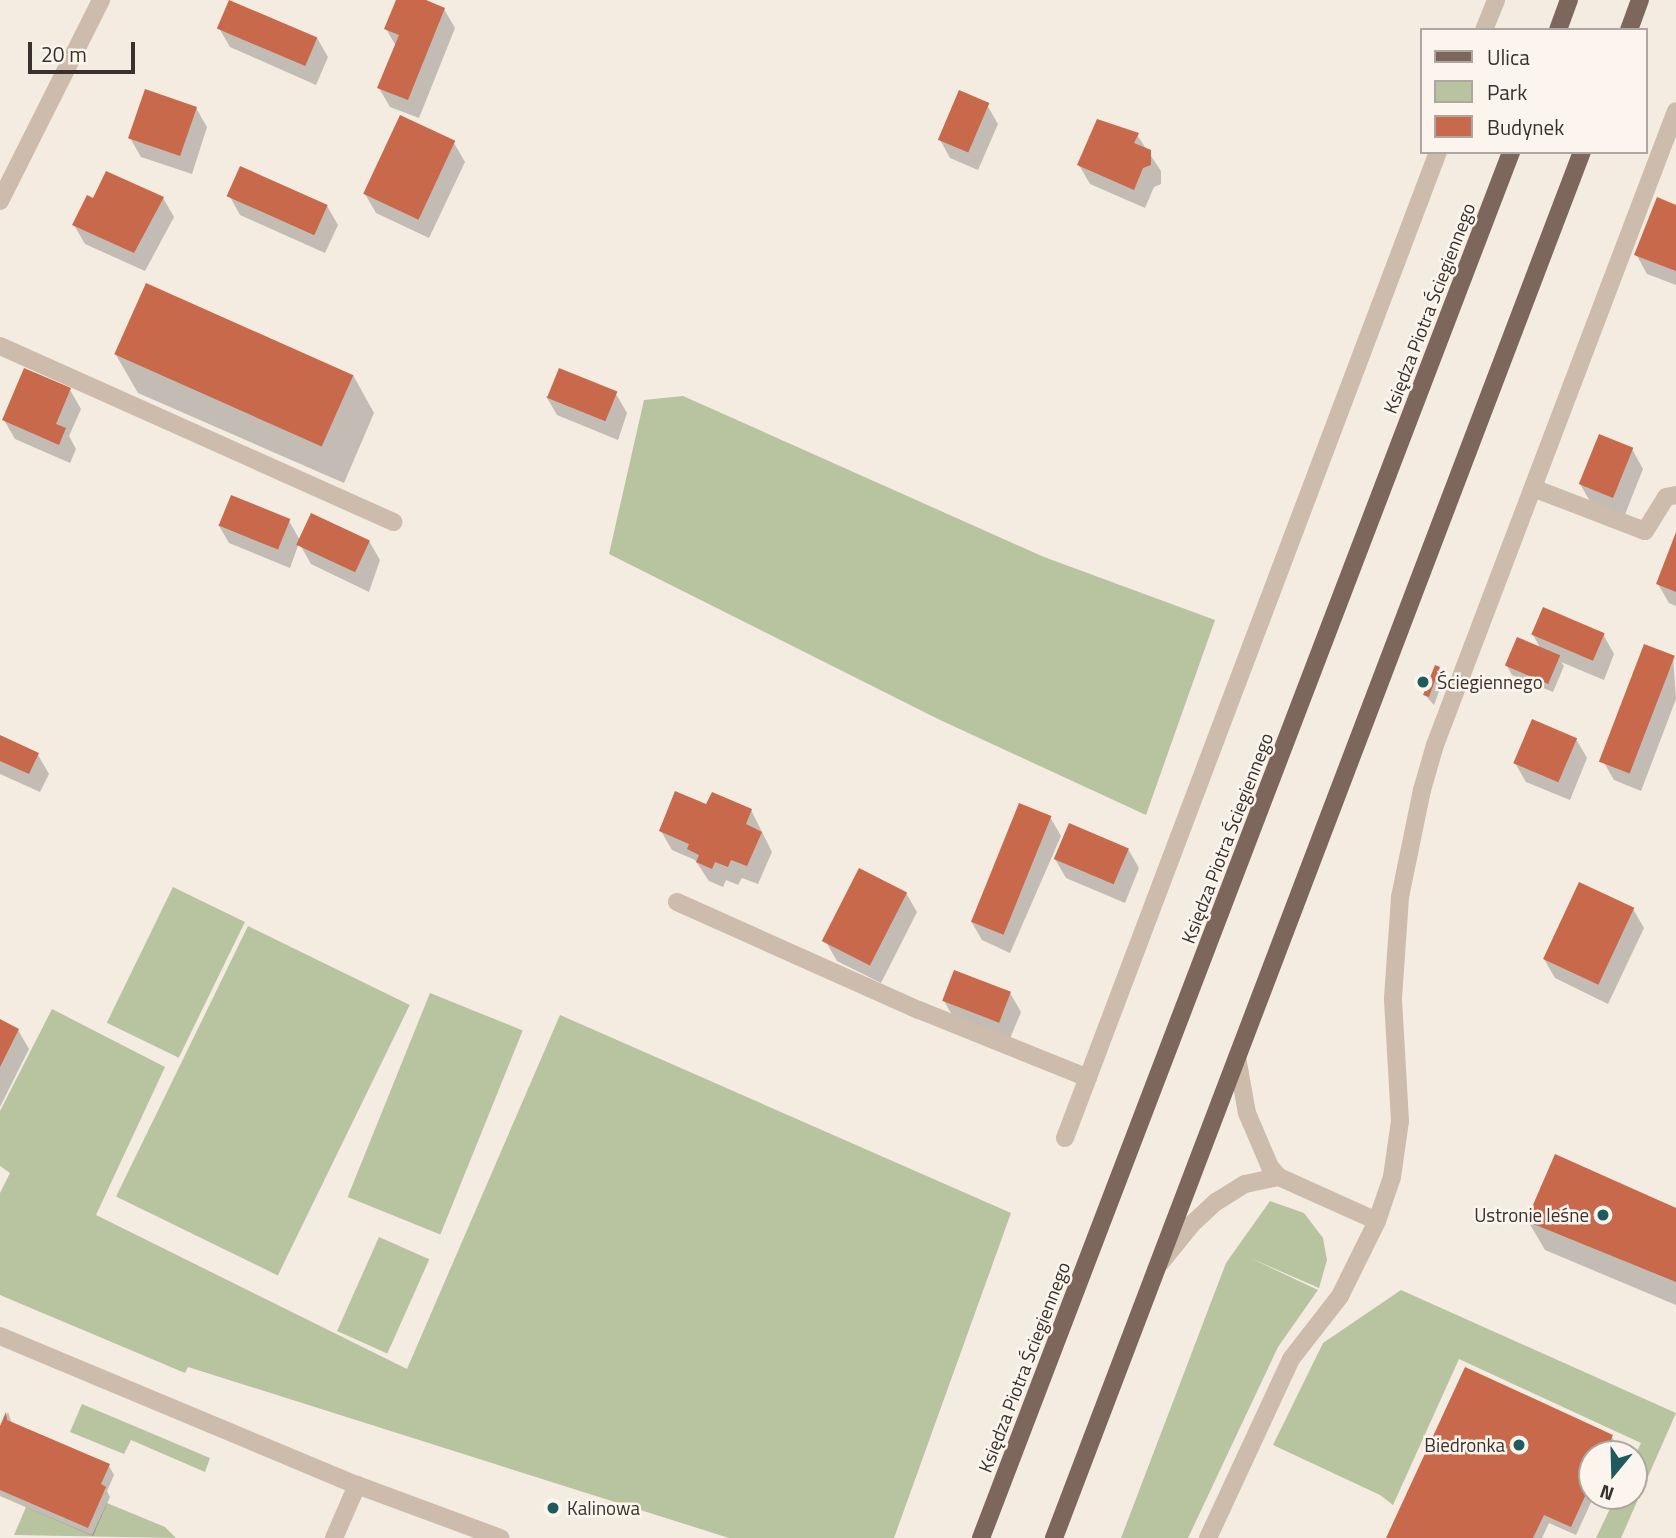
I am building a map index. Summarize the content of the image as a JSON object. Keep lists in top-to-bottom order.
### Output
{
  "streets": {
    "main road": ["Księdza Piotra Ściegiennego"]
  },
  "places": [
    "Ściegiennego",
    "Ustronie leśne",
    "Biedronka",
    "Kalinowa"
  ],
  "legend": ["Ulica", "Park", "Budynek"],
  "scale_bar": "20 m",
  "north": "bottom"
}
